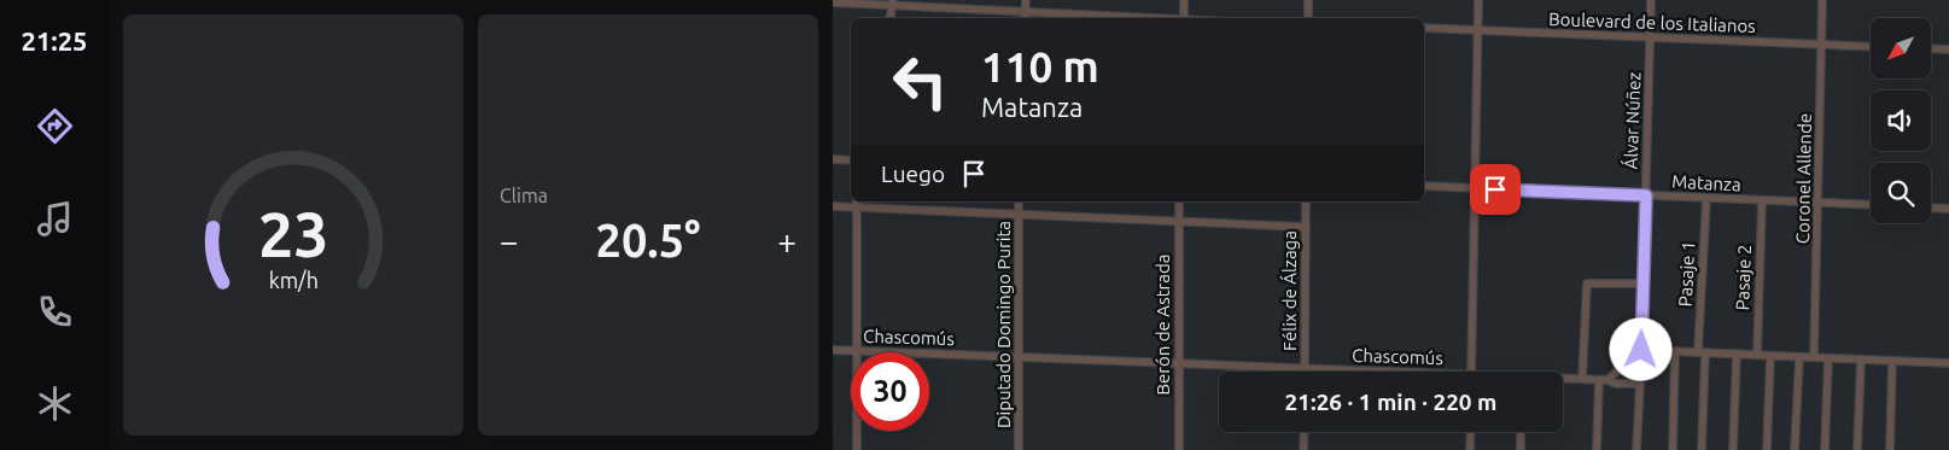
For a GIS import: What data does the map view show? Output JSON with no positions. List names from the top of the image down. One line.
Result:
{"streets":{"street":["Boulevard de los Italianos","Álvar Núñez","Coronel Allende","Matanza","Pasaje 1","Pasaje 2","Félix de Álzaga","Diputado Domingo Purita","Berón de Astrada","Chascomús"]},"crossings":[["Boulevard de los Italianos","Álvar Núñez"],["Boulevard de los Italianos","Coronel Allende"],["Álvar Núñez","Matanza"],["Coronel Allende","Matanza"],["Matanza","Pasaje 1"],["Matanza","Pasaje 2"],["Félix de Álzaga","Chascomús"],["Diputado Domingo Purita","Chascomús"],["Berón de Astrada","Chascomús"]],"north":"bottom left","page":{"tabs":"21:25","tile":"Clima","turn":["110 m","Matanza"],"then":"Luego","heat":["−","20.5°","+"],"limit":"30","trip":"21:26 · 1 min · 220 m","gauge":["23","km/h"]}}
